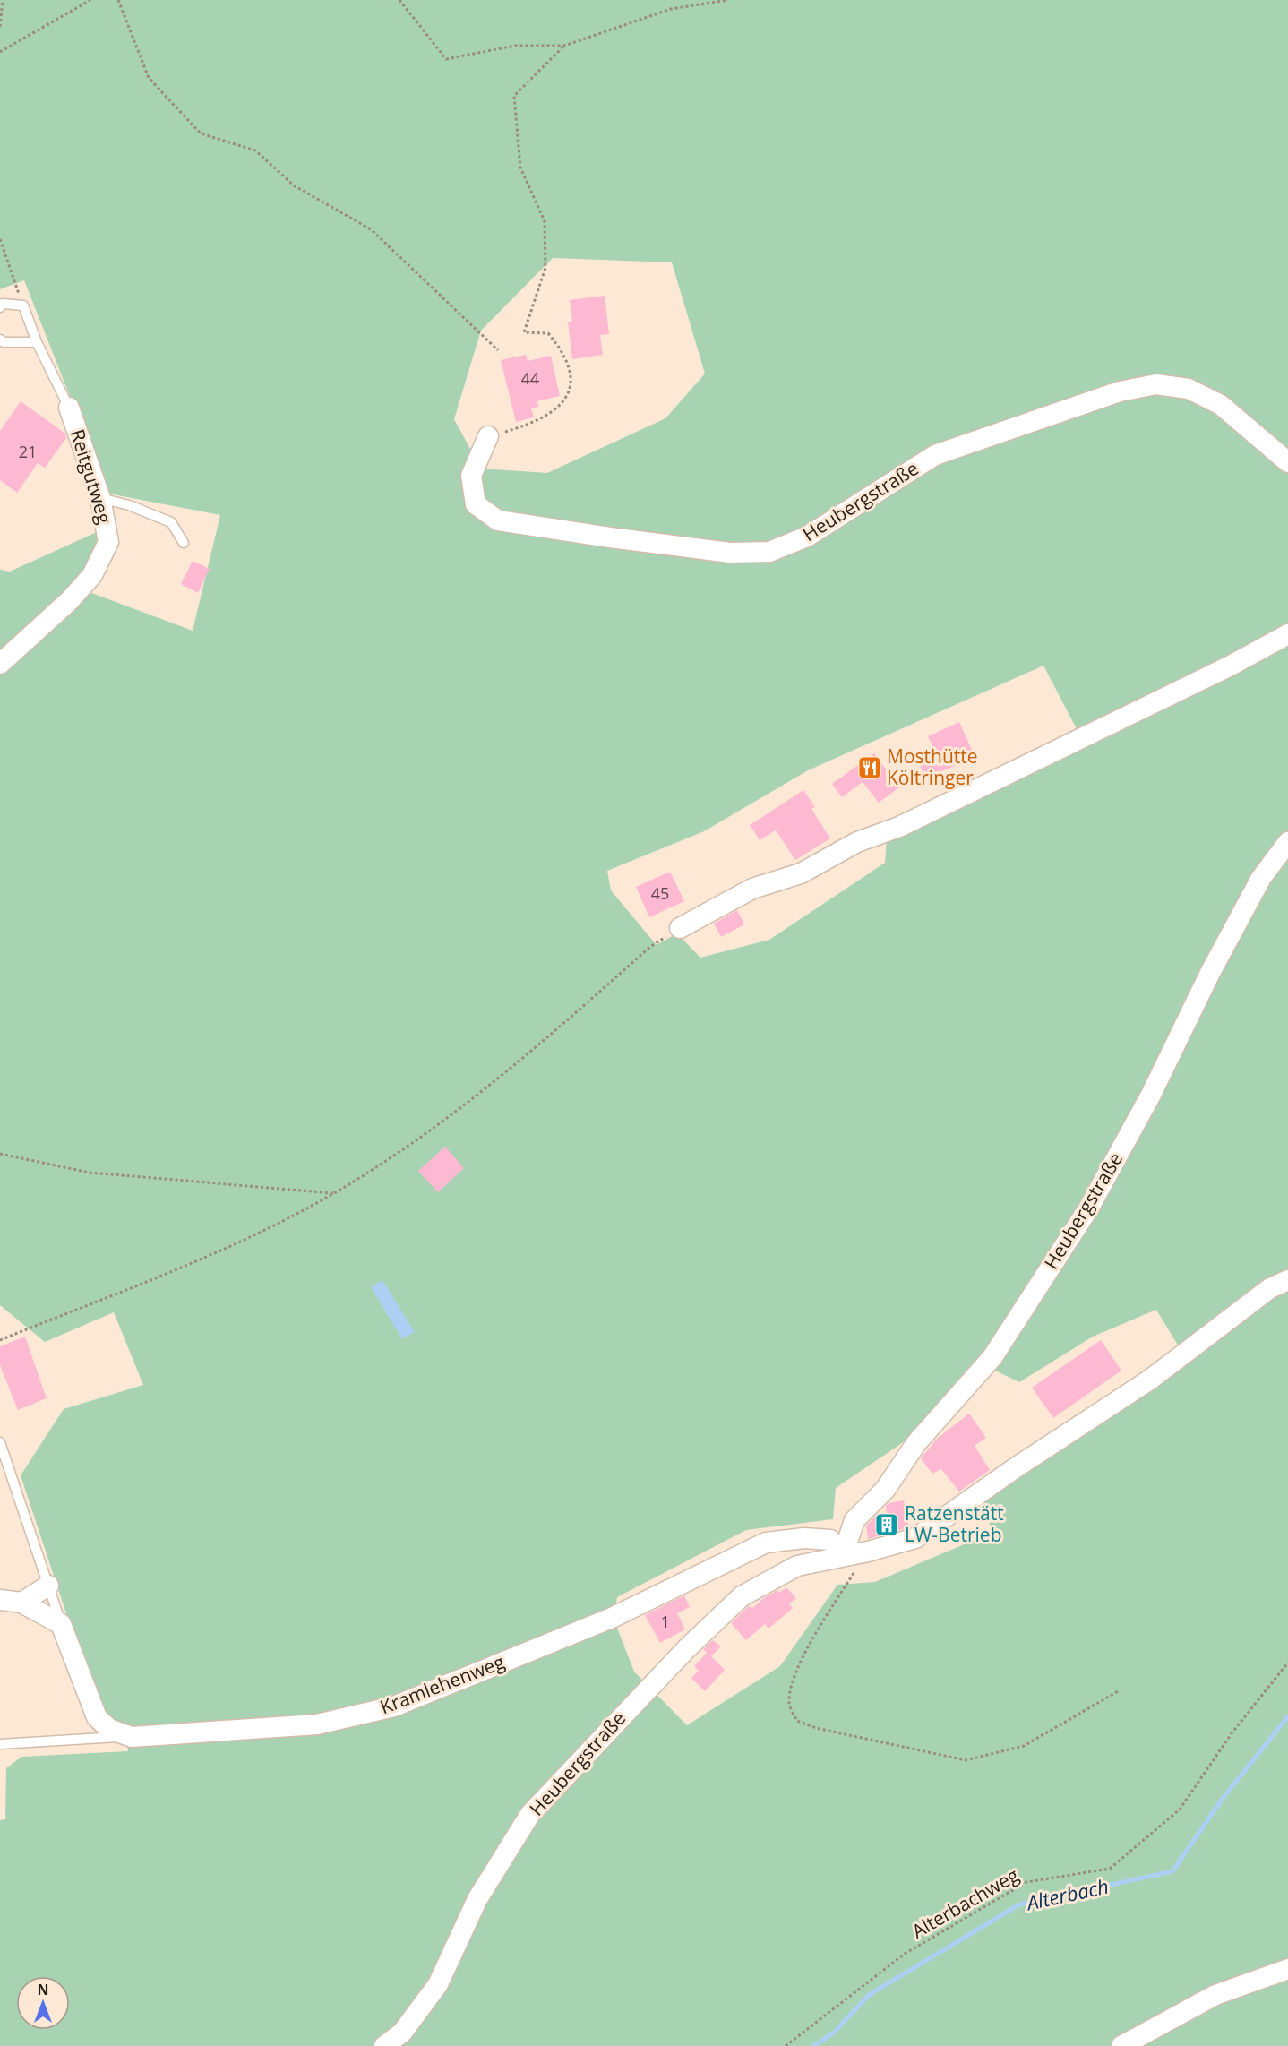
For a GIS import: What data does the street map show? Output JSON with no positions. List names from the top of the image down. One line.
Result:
{"streets":{"street":["Reitgutweg","Heubergstraße","Kramlehenweg"],"path":["Alterbachweg"]},"crossings":[["Heubergstraße","Kramlehenweg"]],"water":["Alterbach"],"places":{"restaurant":["Mosthütte Költringer"],"building":["Ratzenstätt LW-Betrieb"]},"house_numbers":["44","21","45","1"],"north":"top"}
